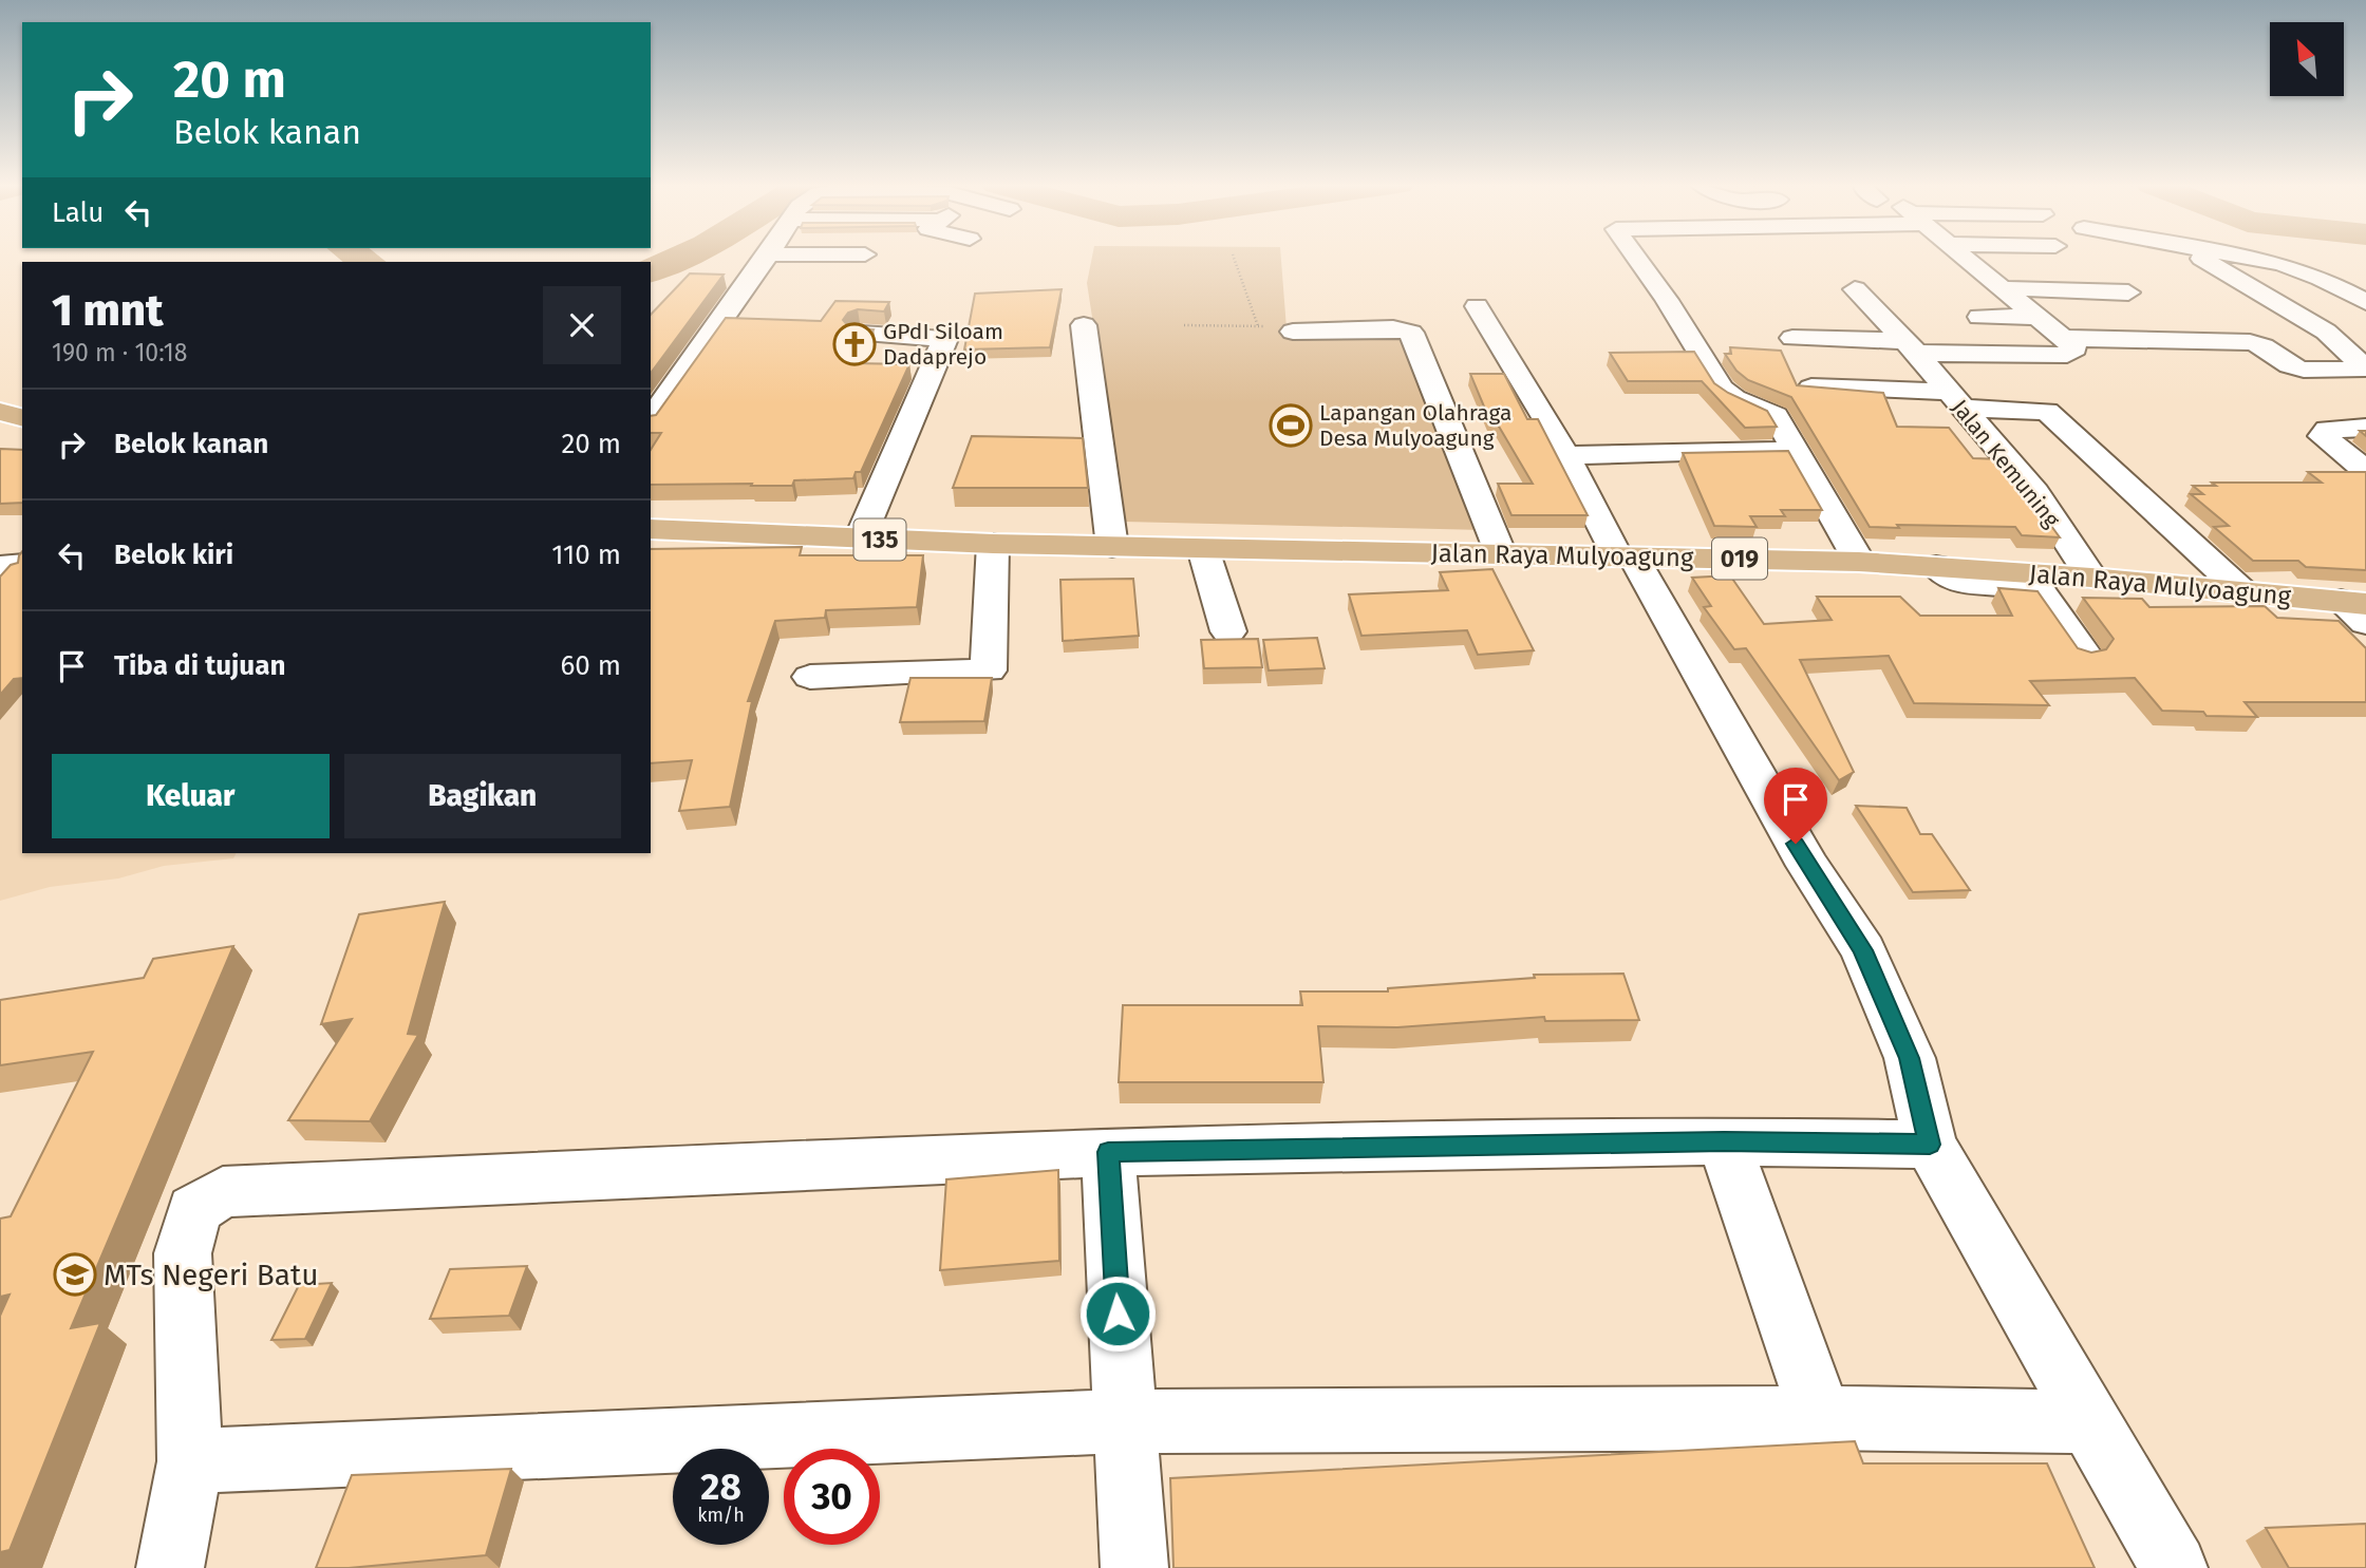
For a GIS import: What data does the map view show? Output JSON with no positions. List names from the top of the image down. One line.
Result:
{"streets":{"main road":["135","Jalan Raya Mulyoagung","019"],"street":["Jalan Kemuning"]},"crossings":[["Jalan Kemuning","Jalan Raya Mulyoagung"],["135","Jalan Raya Mulyoagung"]],"places":{"church":["GPdI Siloam Dadaprejo"],"sports":["Lapangan Olahraga Desa Mulyoagung"],"school or university":["MTs Negeri Batu"]},"north":"top left","page":{"turn":["20 m","Belok kanan"],"then":"Lalu","heading":["1 mnt","190 m · 10:18"],"list":[{"name":"Belok kanan","value":"20 m"},{"name":"Belok kiri","value":"110 m"},{"name":"Tiba di tujuan","value":"60 m"}],"buttons":["Keluar","Bagikan"],"speed":"28 km/h","limit":"30"}}
